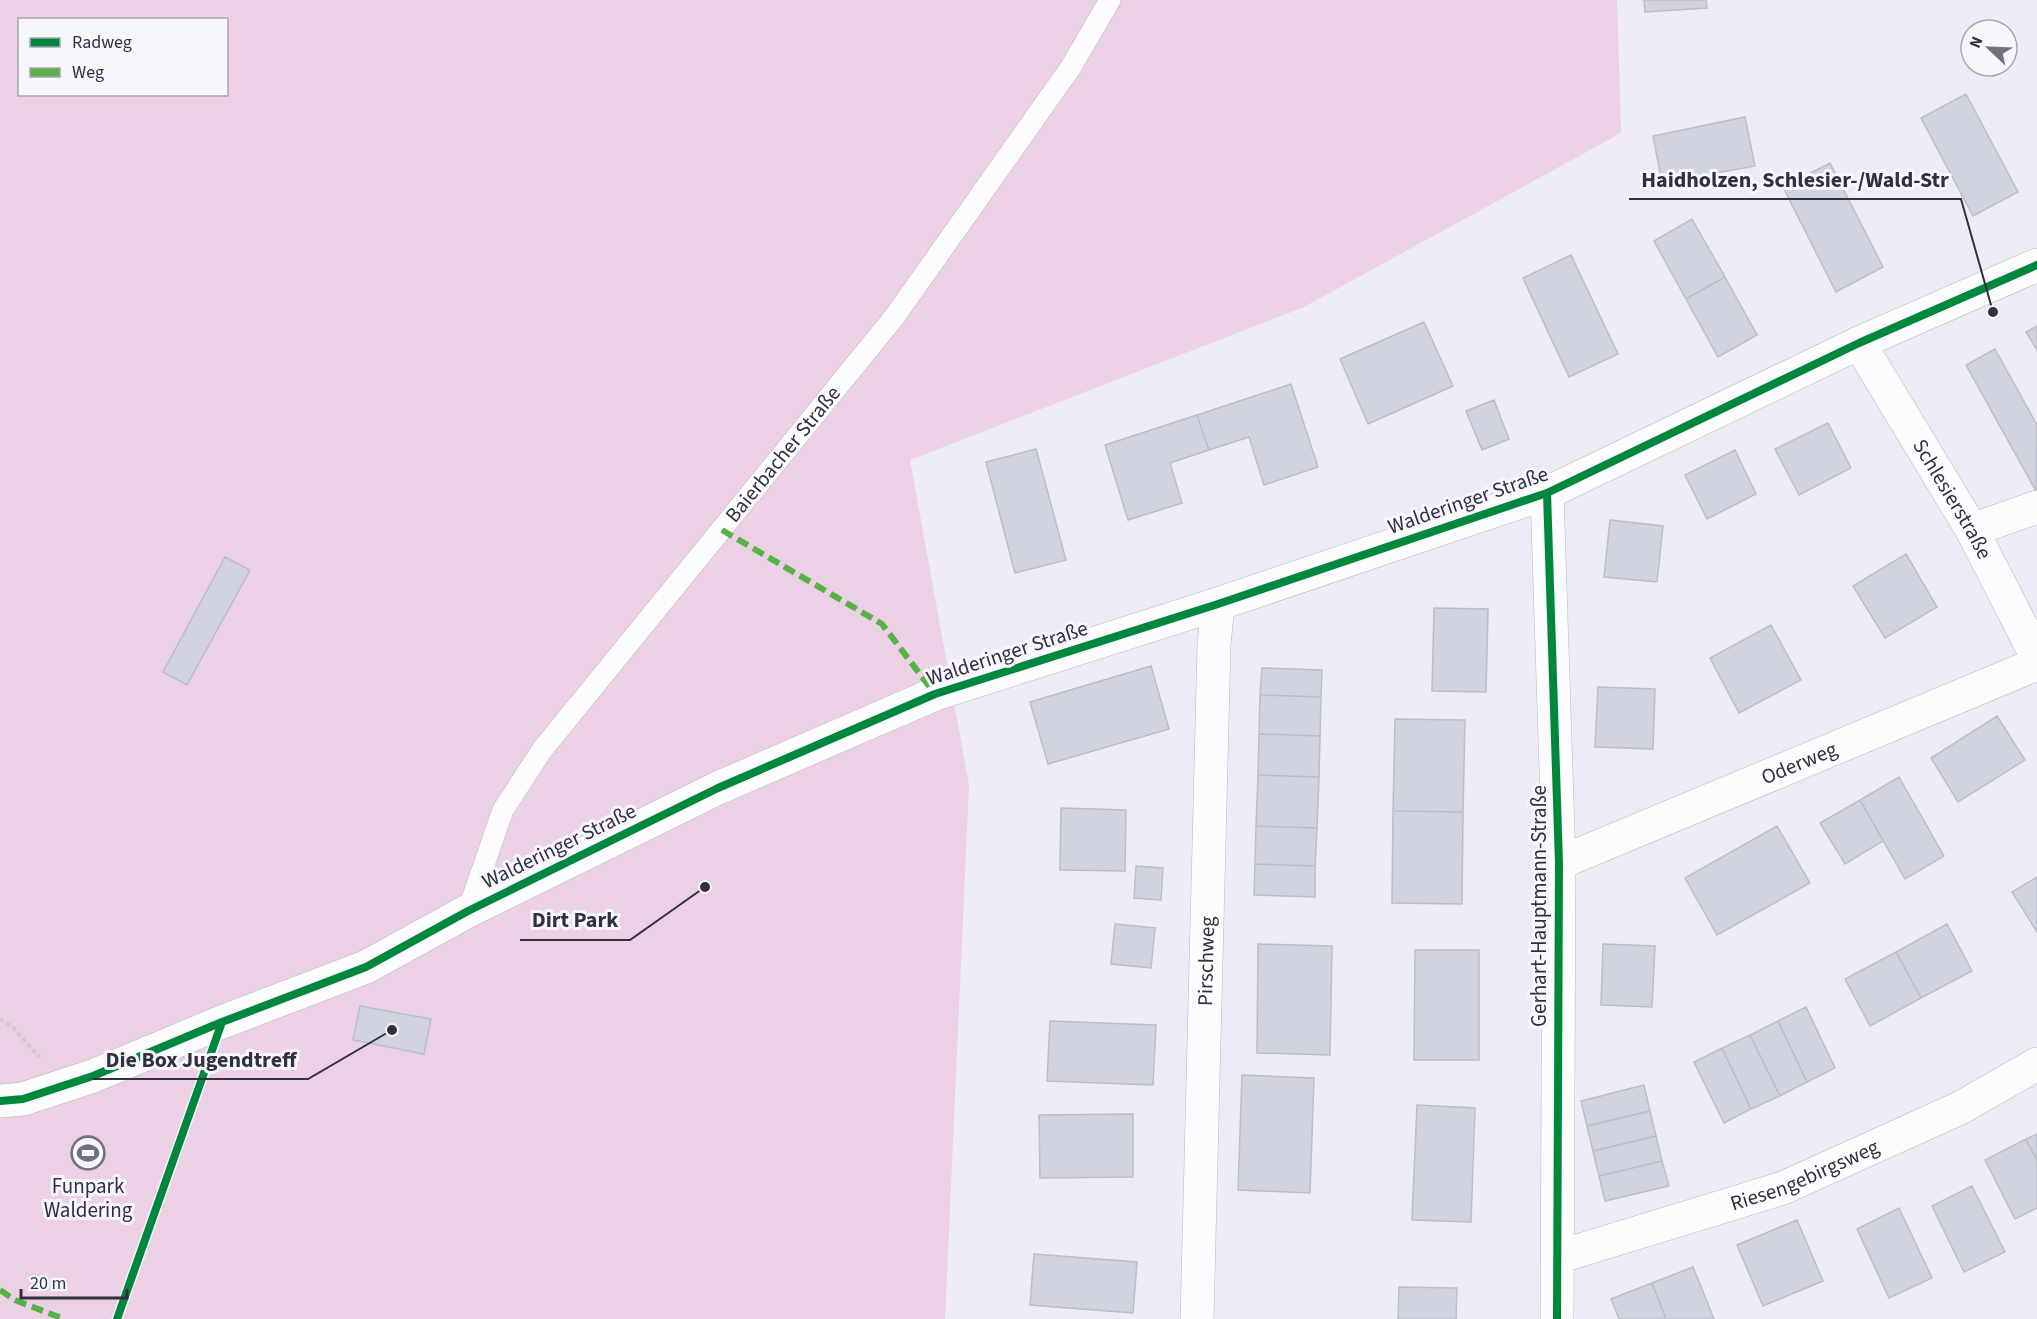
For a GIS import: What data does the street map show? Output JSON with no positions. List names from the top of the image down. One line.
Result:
{"streets":{"street":["Schlesierstraße","Walderinger Straße","Oderweg","Gerhart-Hauptmann-Straße","Pirschweg","Riesengebirgsweg"],"lane":["Baierbacher Straße"]},"crossings":[["Baierbacher Straße","Walderinger Straße"],["Schlesierstraße","Walderinger Straße"],["Walderinger Straße","Gerhart-Hauptmann-Straße"],["Walderinger Straße","Pirschweg"],["Oderweg","Gerhart-Hauptmann-Straße"],["Gerhart-Hauptmann-Straße","Riesengebirgsweg"]],"places":{"other":["Haidholzen, Schlesier-/Wald-Str","Dirt Park","Die Box Jugendtreff"],"sports":["Funpark Waldering"]},"legend":["Radweg","Weg"],"scale_bar":"20 m","north":"top left"}
